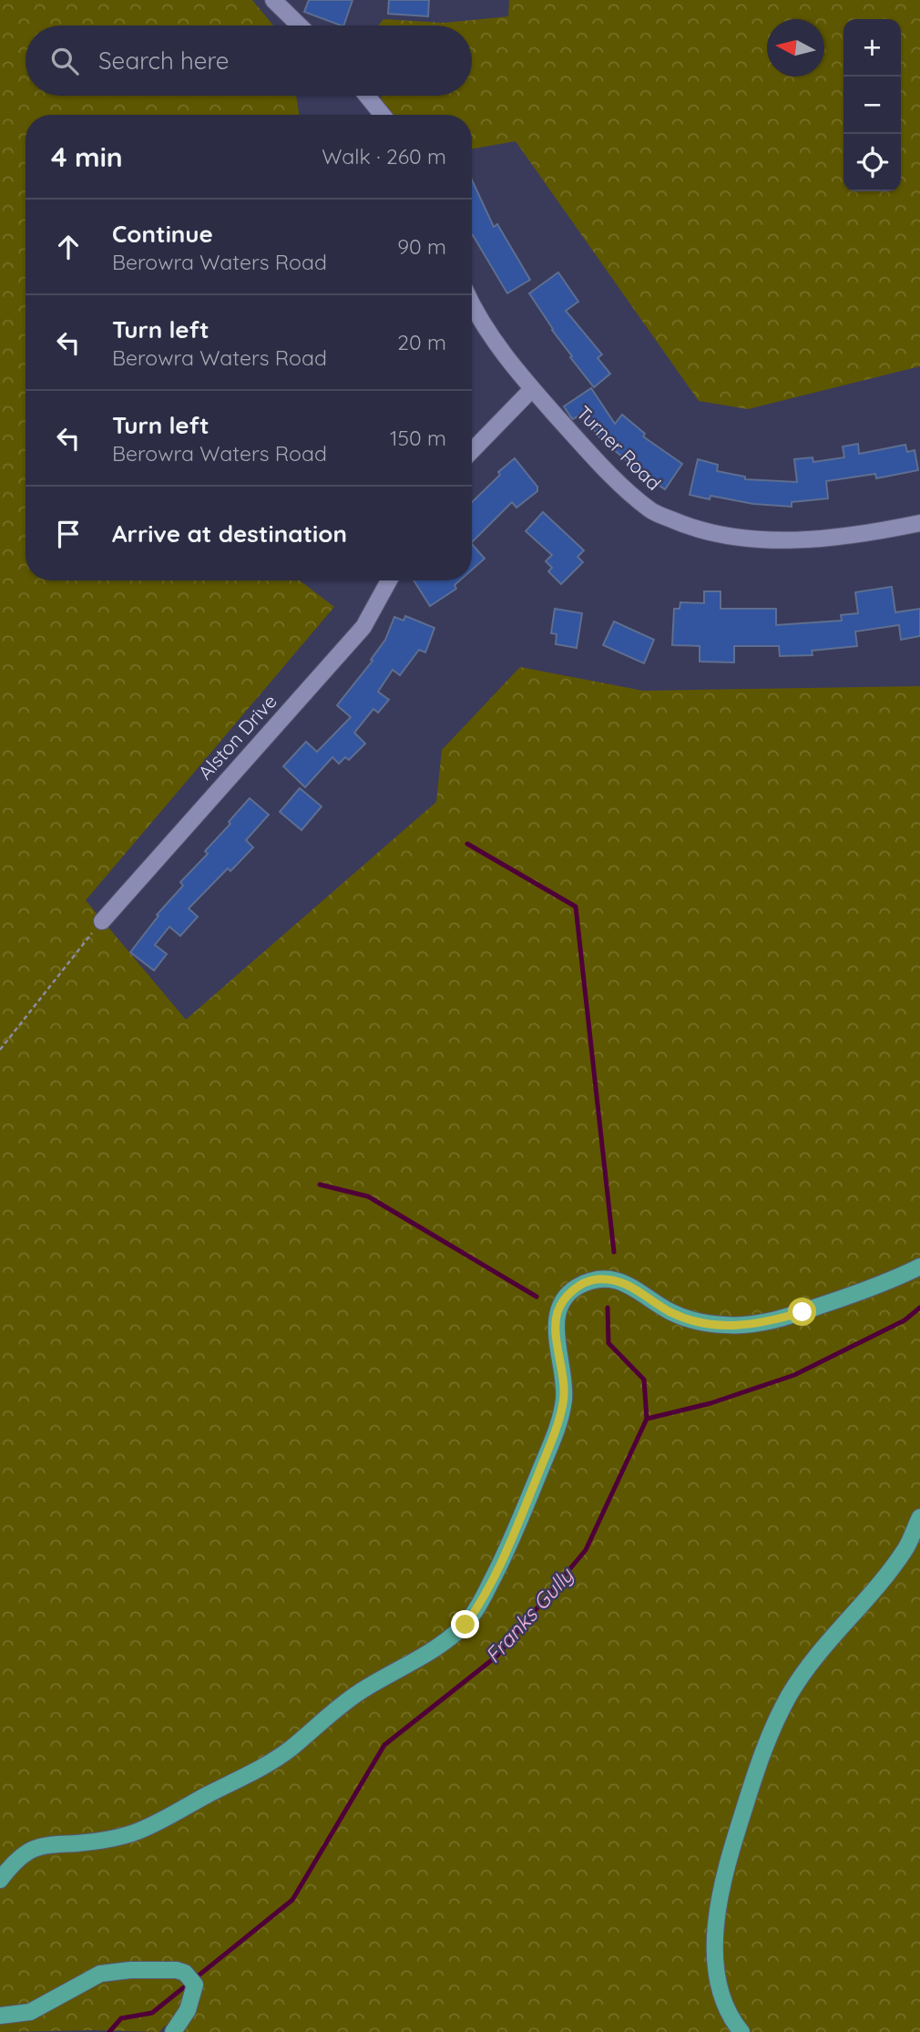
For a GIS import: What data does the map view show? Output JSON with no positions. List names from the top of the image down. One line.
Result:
{"streets":{"street":["Turner Road","Alston Drive"]},"water":["Franks Gully"],"north":"left","page":{"map_buttons":["+","−"],"search":"Search here","heading":["4 min","Walk · 260 m"],"list":[["Continue","Berowra Waters Road","90 m"],["Turn left","Berowra Waters Road","20 m"],["Turn left","Berowra Waters Road","150 m"],"Arrive at destination"]}}
